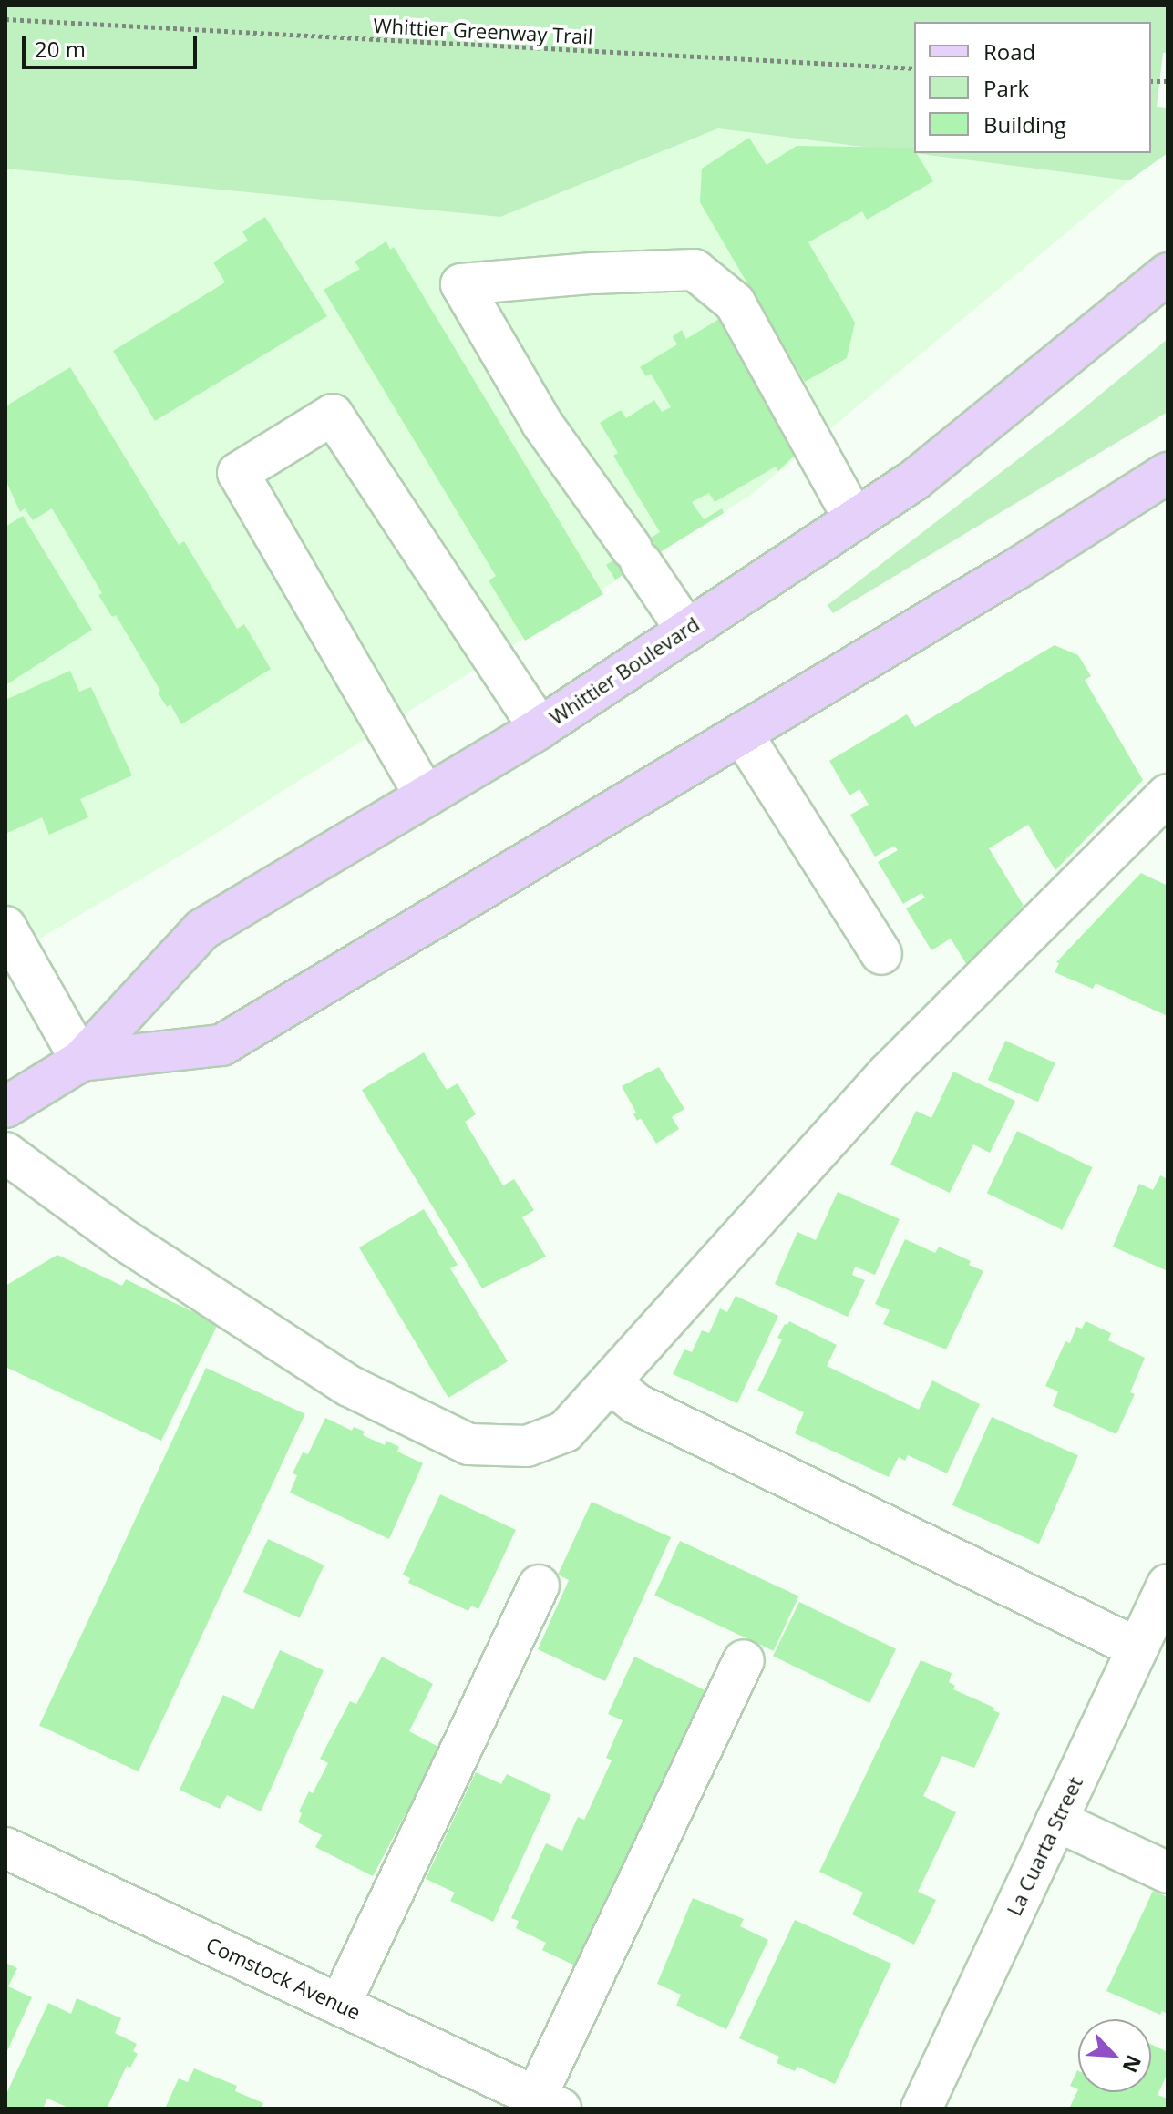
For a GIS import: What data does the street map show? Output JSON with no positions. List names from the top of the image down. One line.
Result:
{"streets":{"main road":["Whittier Boulevard"],"street":["La Cuarta Street","Comstock Avenue"],"path":["Whittier Greenway Trail"]},"legend":["Road","Park","Building"],"scale_bar":"20 m","north":"bottom right"}
